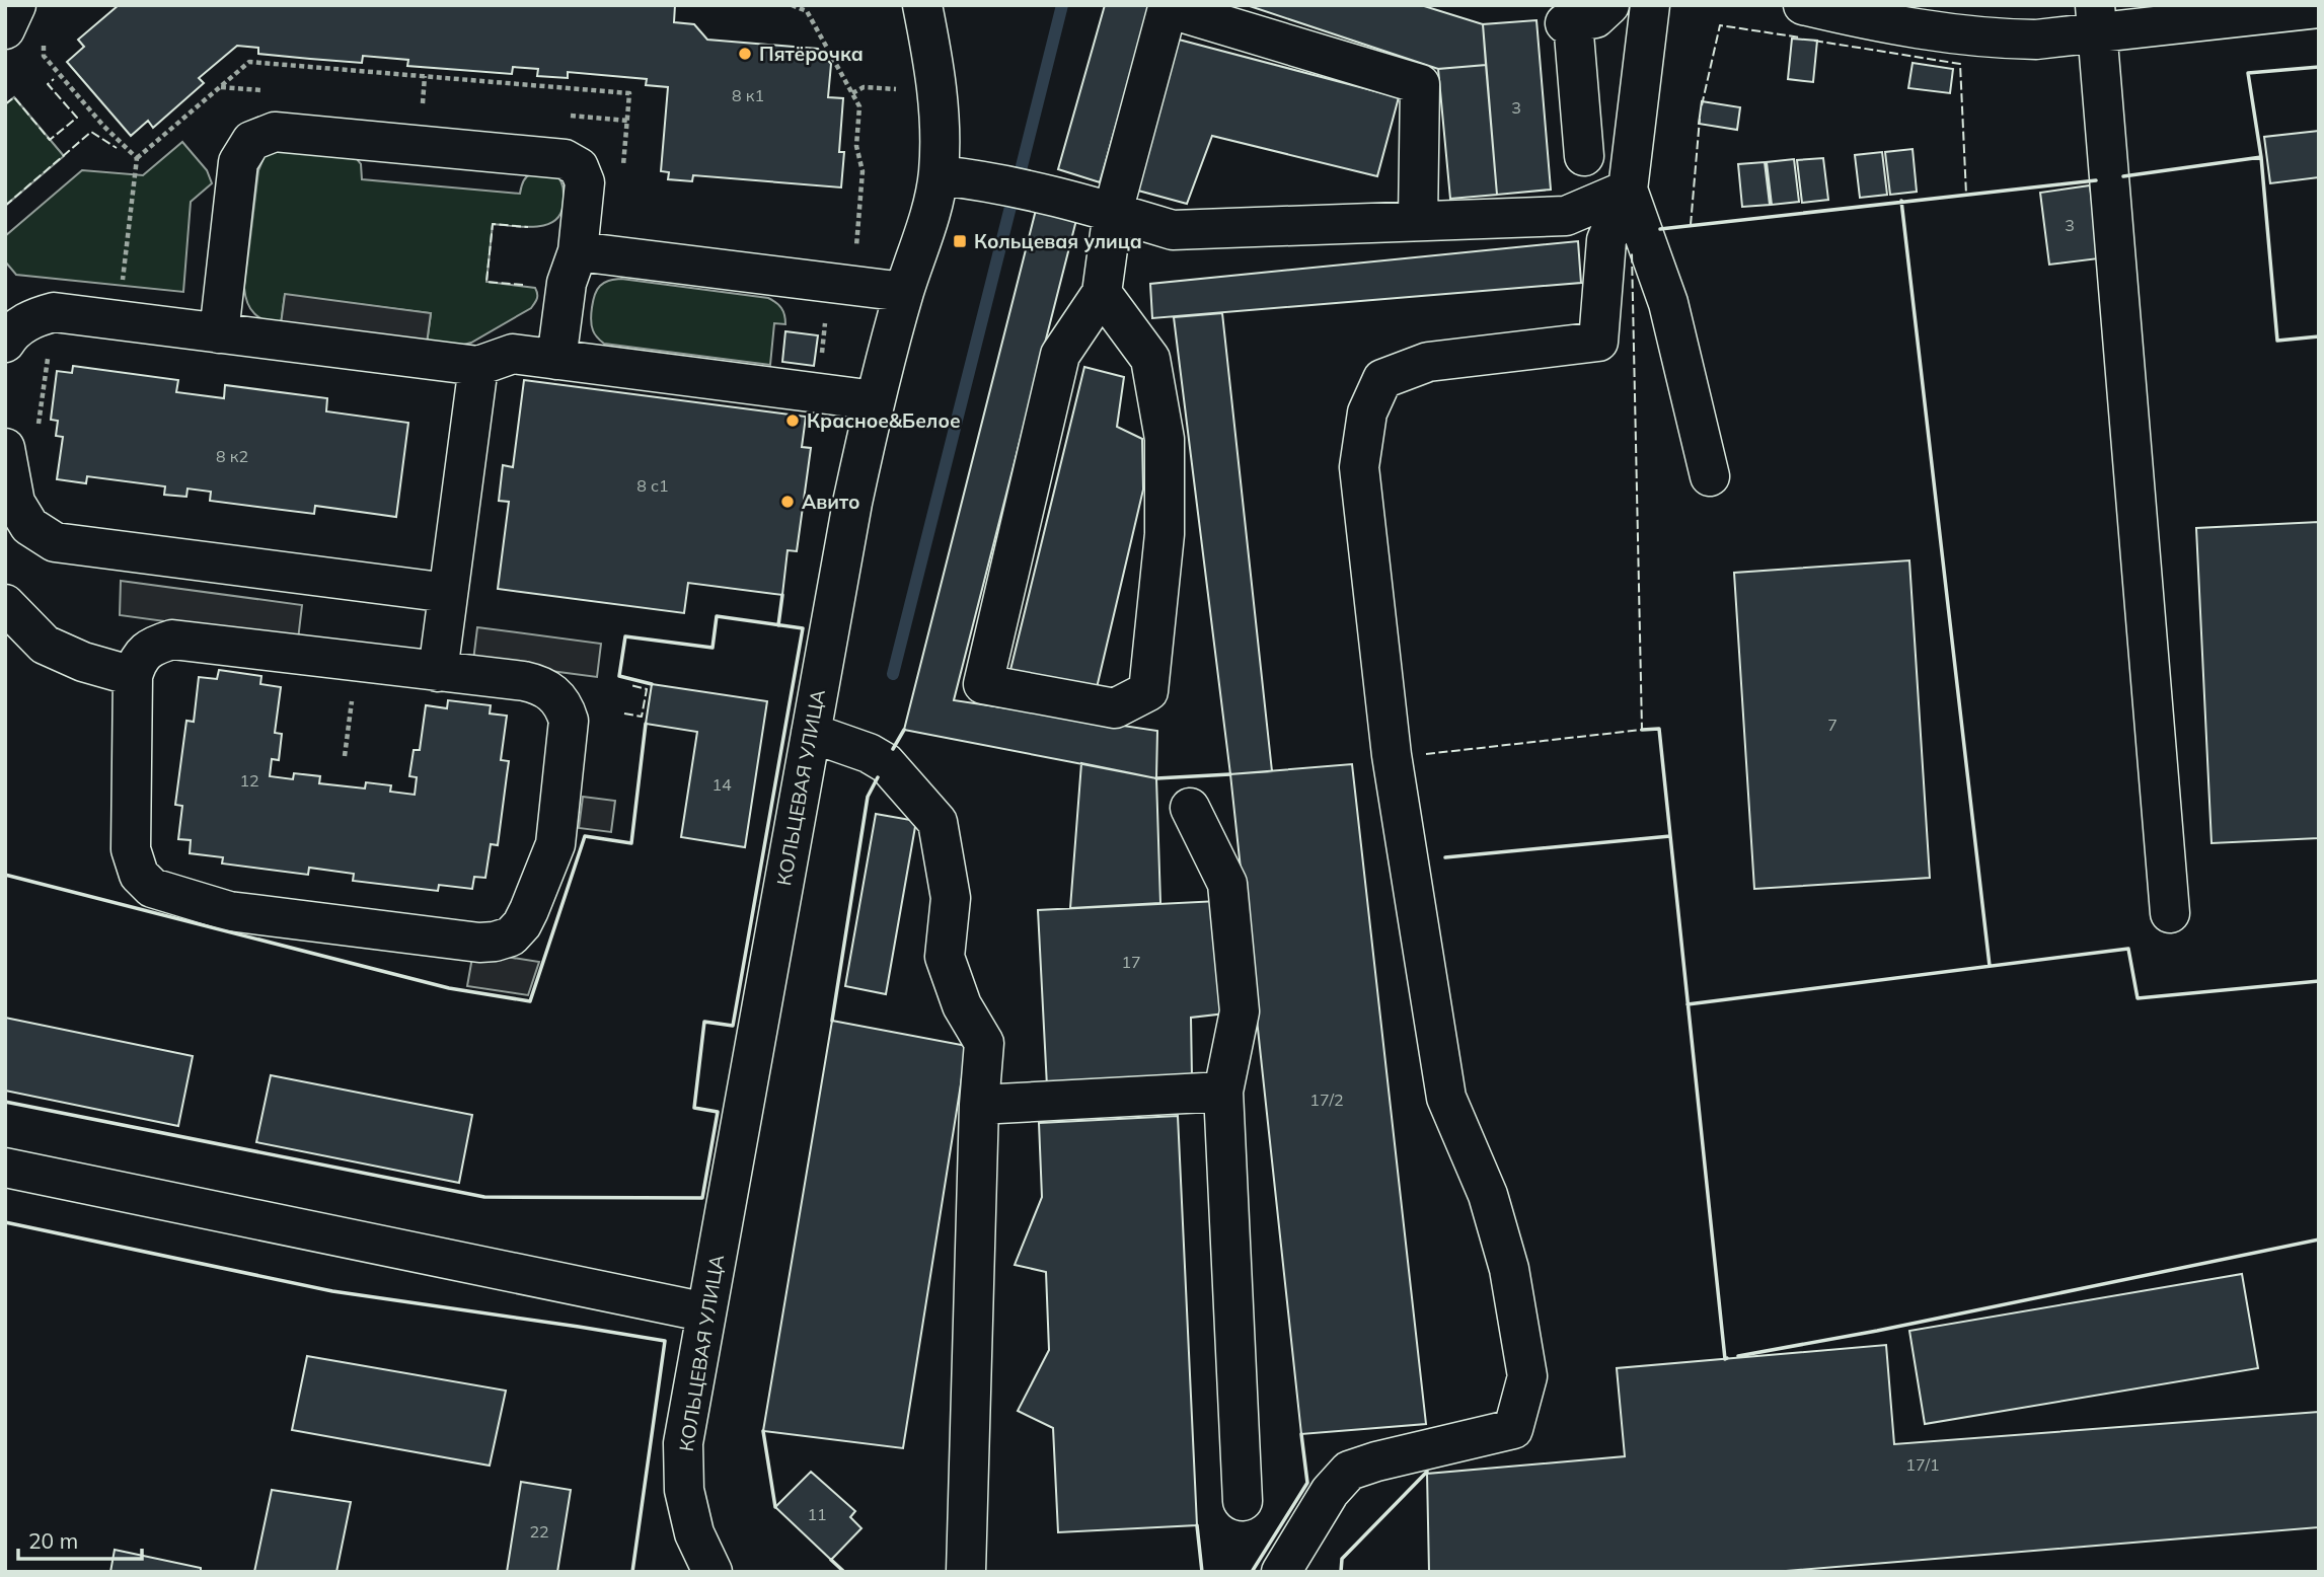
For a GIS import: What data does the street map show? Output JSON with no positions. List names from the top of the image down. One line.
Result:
{"streets":{"street":["КОЛЬЦЕВАЯ УЛИЦА"]},"places":{"other":["Пятёрочка","Красное&Белое","Авито"],"transit":["Кольцевая улица"]},"house_numbers":["8 к1","3","3","8 к2","8 с1","7","12","14","17","17/2","17/1","11","22"],"scale_bar":"20 m"}
